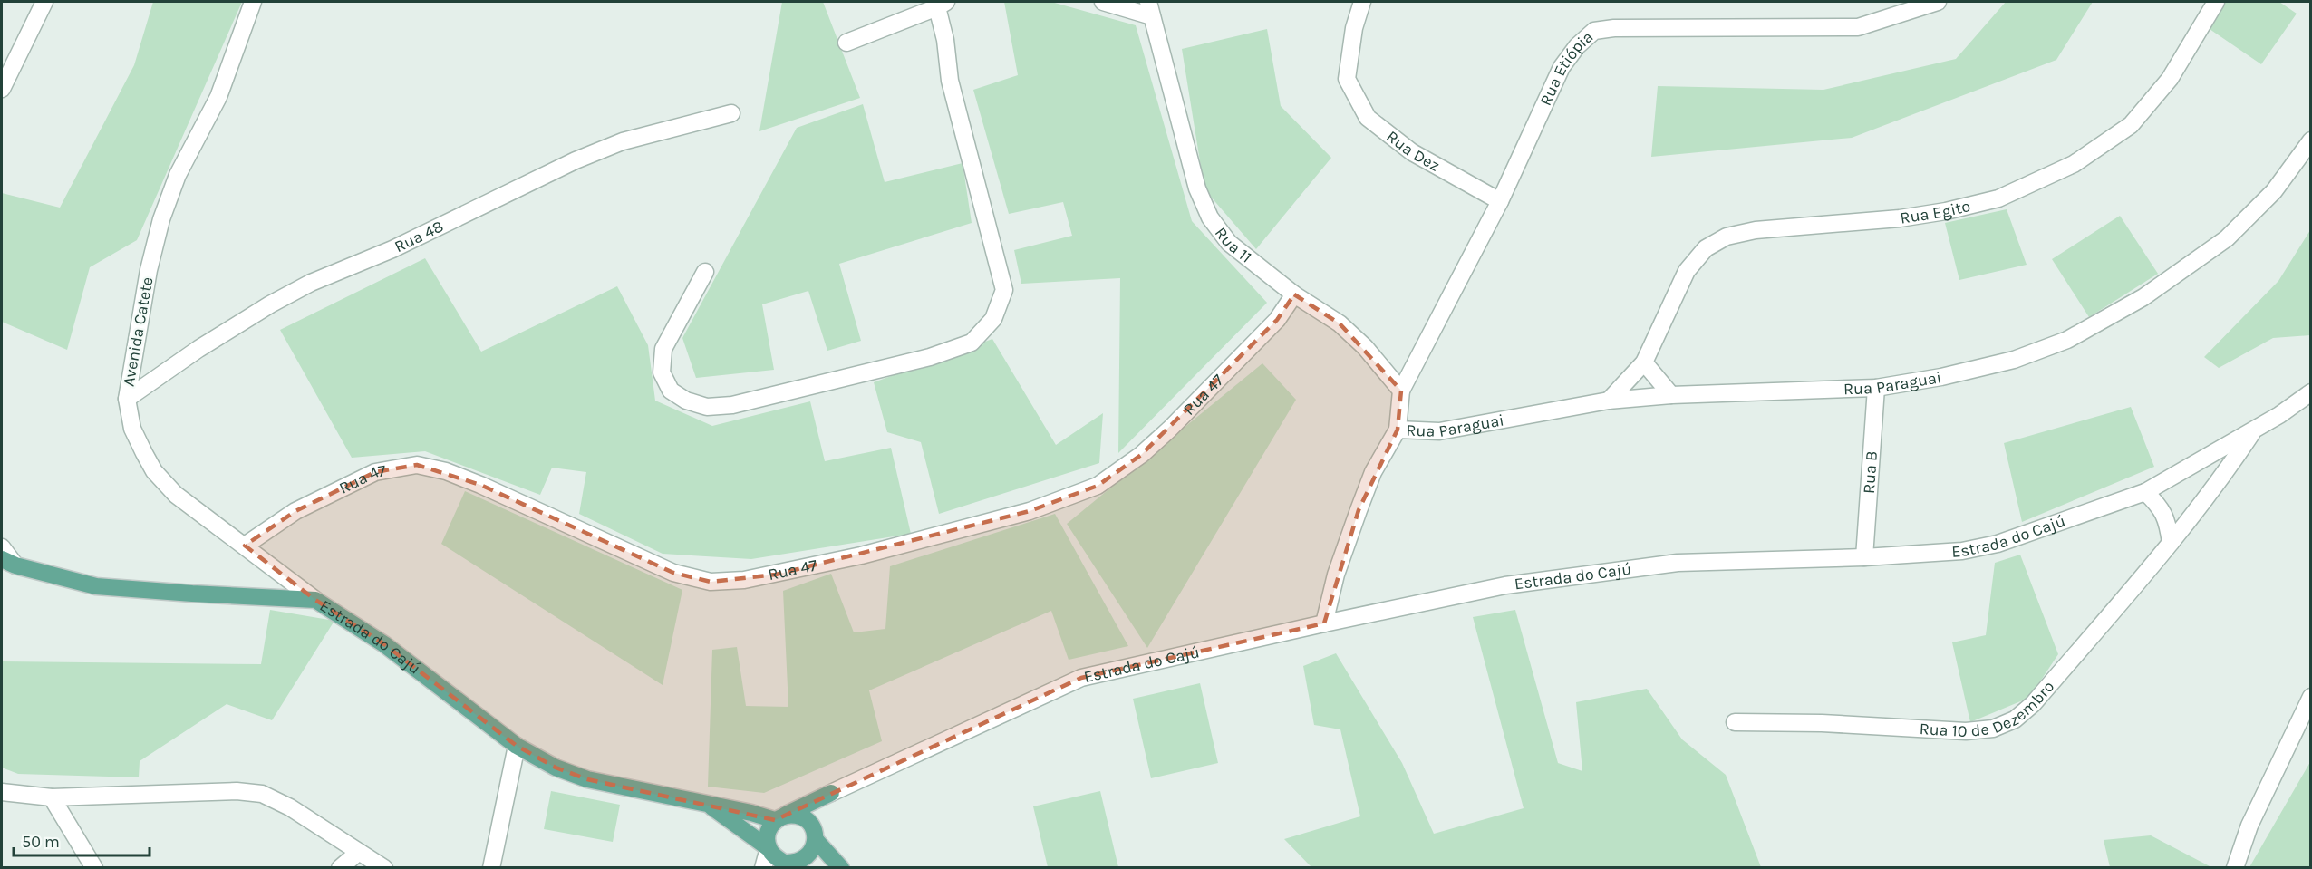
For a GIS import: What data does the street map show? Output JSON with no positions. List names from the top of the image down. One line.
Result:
{"streets":{"main road":["Estrada do Cajú"],"street":["Rua Etiópia","Rua Dez","Rua Egito","Rua 48","Rua 11","Avenida Catete","Rua Paraguai","Rua 47","Rua B","Rua 10 de Dezembro"]},"crossings":[["Rua Etiópia","Rua Dez"],["Rua Etiópia","Rua 11"],["Rua Egito","Rua Paraguai"],["Rua 48","Avenida Catete"],["Rua 11","Rua 47"],["Avenida Catete","Rua 47"],["Avenida Catete","Estrada do Cajú"],["Rua Paraguai","Rua B"],["Rua B","Estrada do Cajú"],["Estrada do Cajú","Rua 10 de Dezembro"]],"scale_bar":"50 m"}
